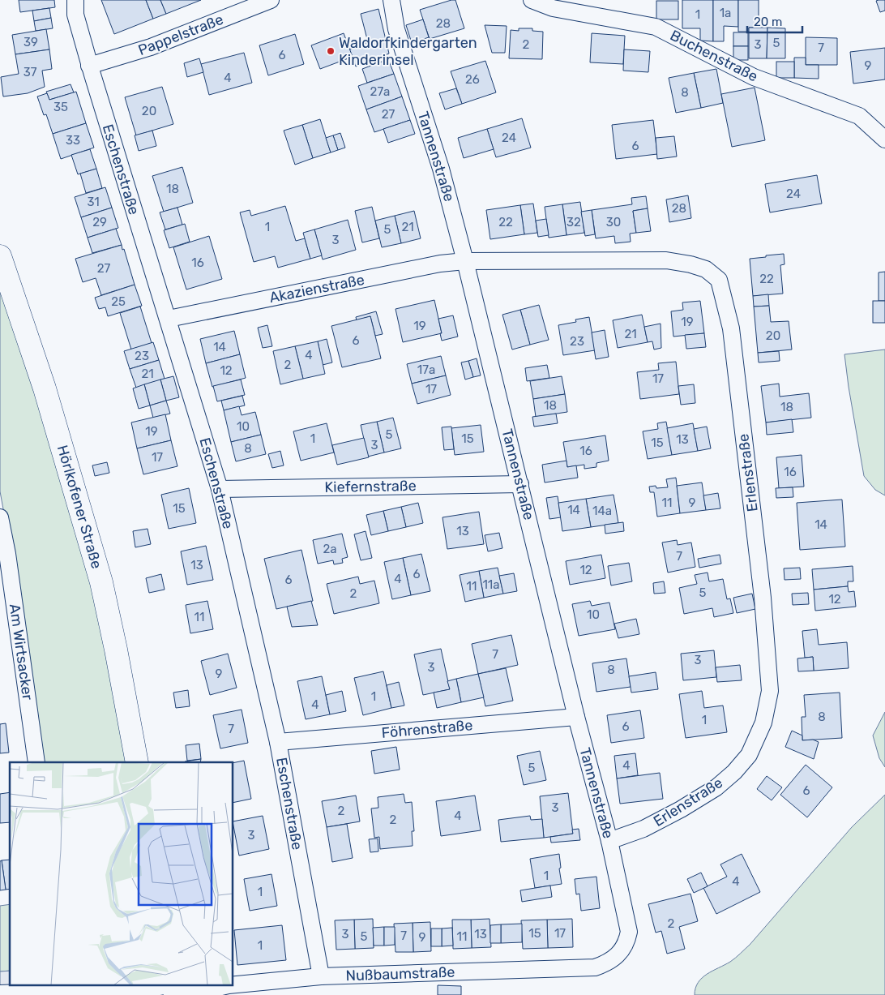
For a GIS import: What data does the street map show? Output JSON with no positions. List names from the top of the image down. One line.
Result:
{"streets":{"street":["Pappelstraße","Buchenstraße","Tannenstraße","Eschenstraße","Akazienstraße","Erlenstraße","Kiefernstraße","Hörlkofener Straße","Am Wirtsacker","Föhrenstraße","Nußbaumstraße"]},"crossings":[["Pappelstraße","Eschenstraße"],["Tannenstraße","Akazienstraße"],["Tannenstraße","Erlenstraße"],["Tannenstraße","Kiefernstraße"],["Tannenstraße","Föhrenstraße"],["Tannenstraße","Nußbaumstraße"],["Eschenstraße","Akazienstraße"],["Eschenstraße","Kiefernstraße"],["Eschenstraße","Föhrenstraße"],["Eschenstraße","Nußbaumstraße"],["Akazienstraße","Erlenstraße"]],"places":["Waldorfkindergarten Kinderinsel"],"house_numbers":["1a","1","28","39","5","2","3","7","6","9","37","4","26","27a","8","35","20","27","24","33","6","18","24","31","28","29","22","32","30","1","21","5","3","16","27","22","25","19","19","21","20","6","23","14","4","23","2","17a","12","21","17","17","18","18","10","19","5","1","15","13","15","3","8","16","17","16","11","9","15","14","14a","14","13","2a","7","13","12","6","4","6","11a","11","5","2","12","10","11","7","3","3","8","9","1","4","8","1","6","7","4","5","6","3","2","4","2","3","1","4","1","2","15","17","3","13","7","5","11","9","1"],"scale_bar":"20 m"}
